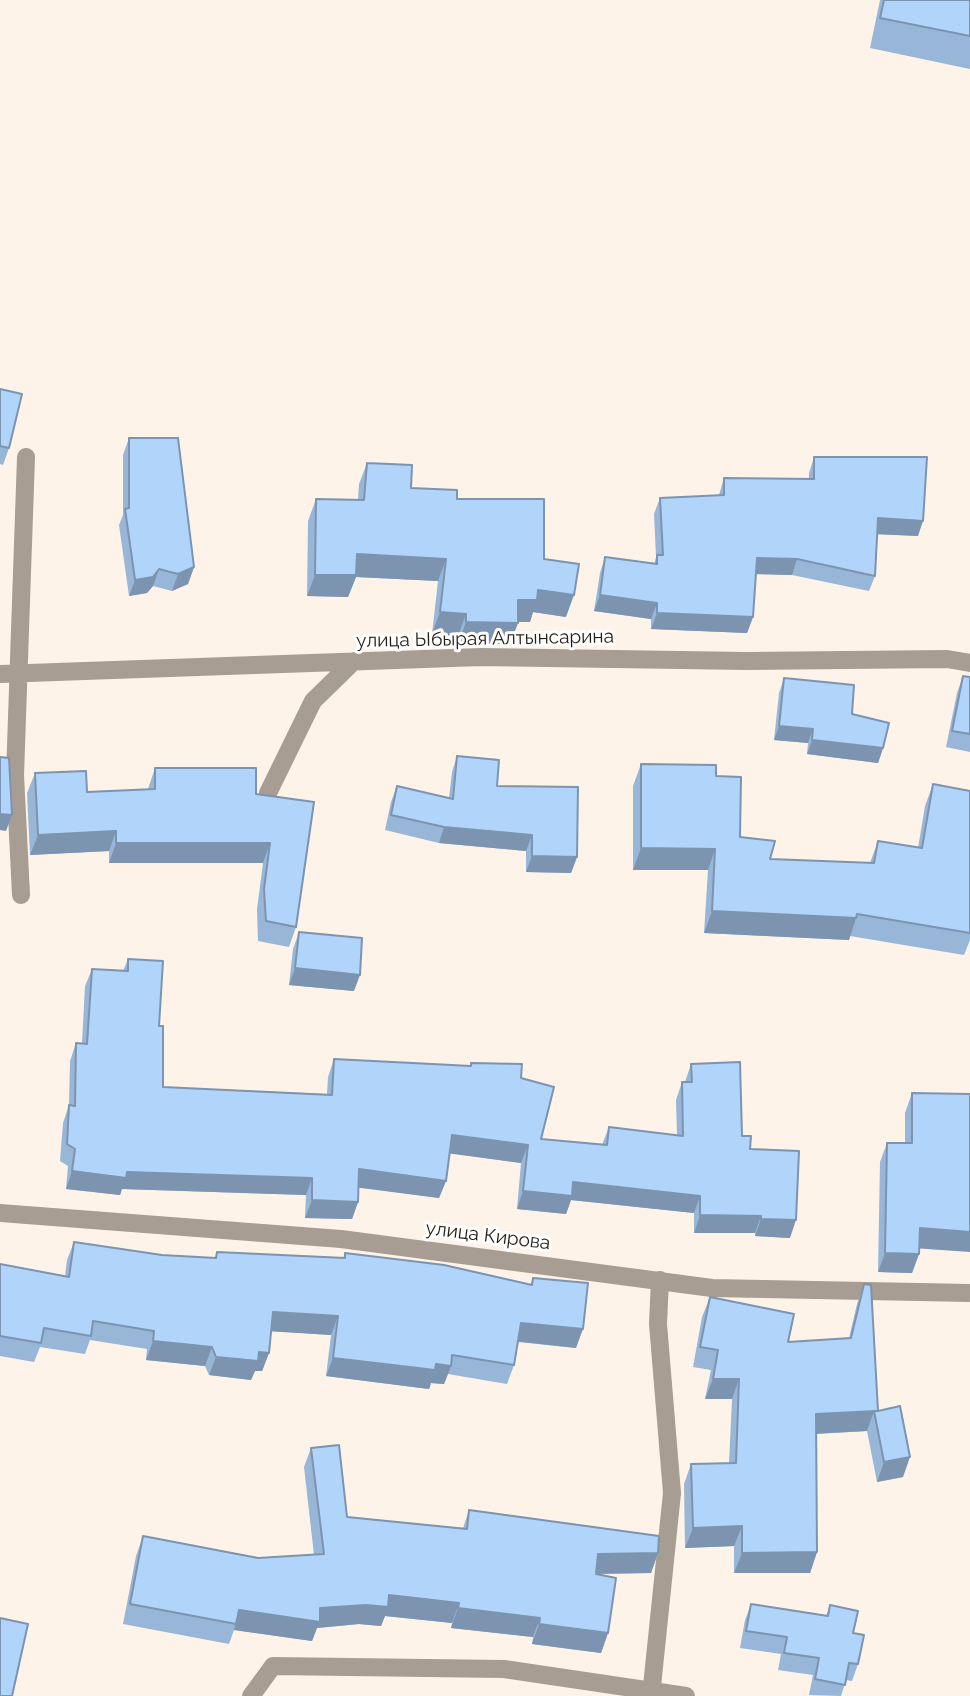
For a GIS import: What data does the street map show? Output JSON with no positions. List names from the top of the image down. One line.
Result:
{"streets":{"street":["улица Ыбырая Алтынсарина","улица Кирова"]}}
